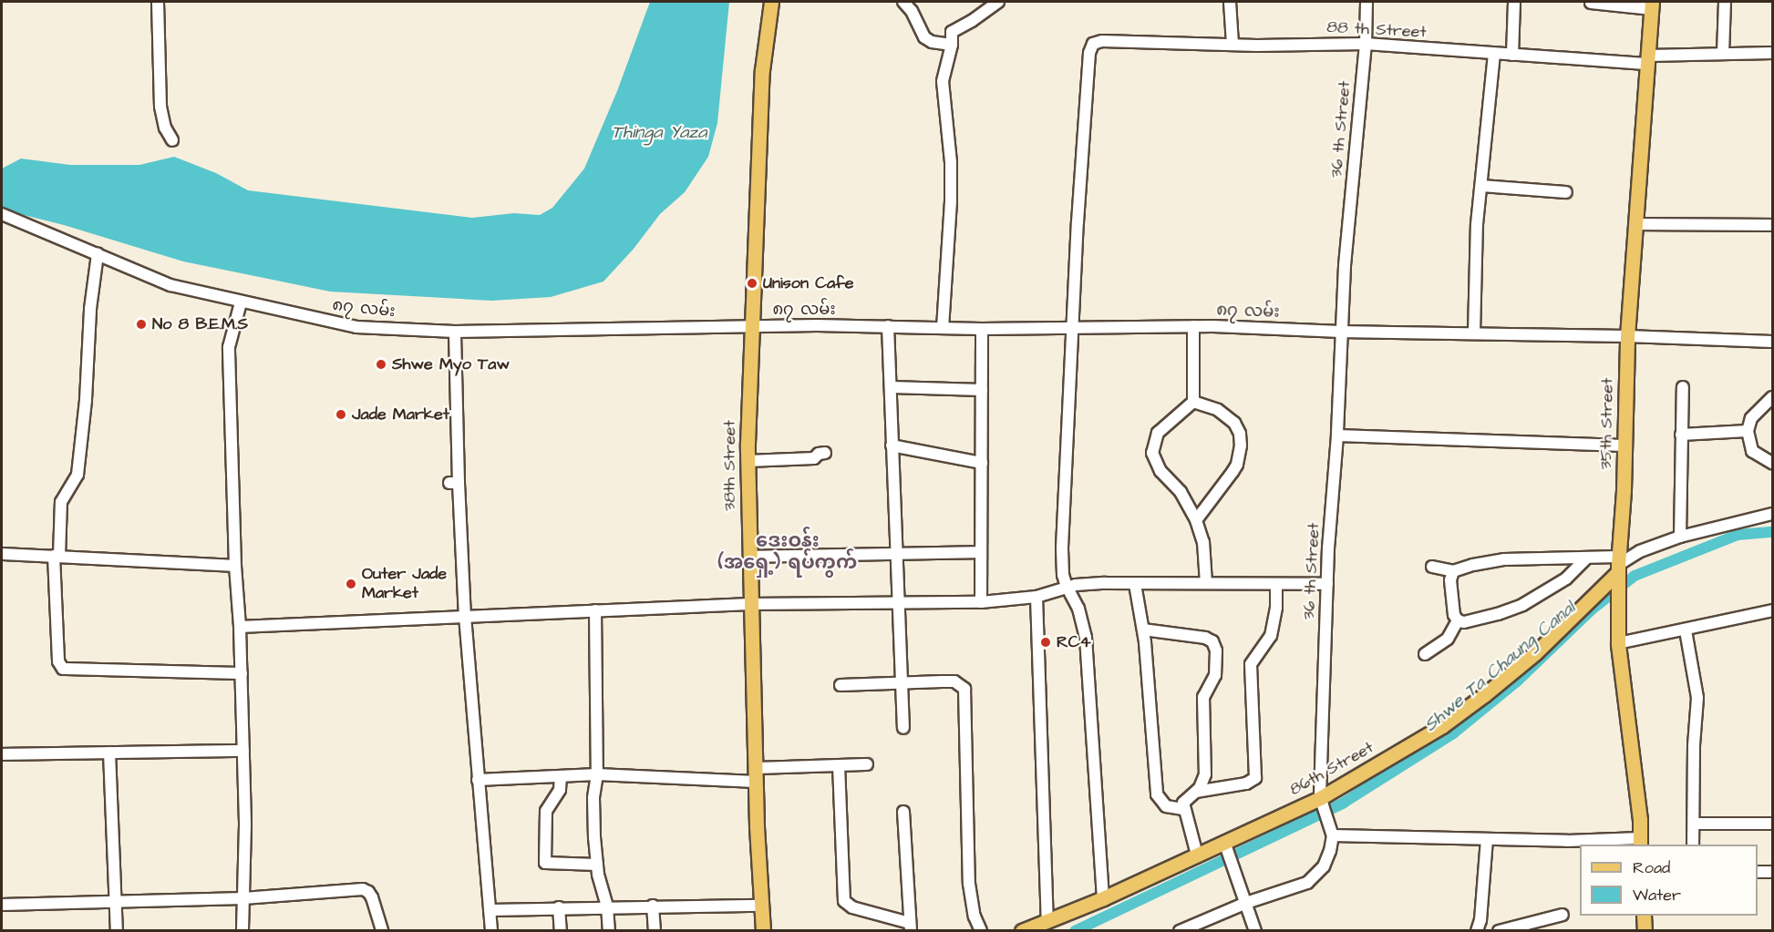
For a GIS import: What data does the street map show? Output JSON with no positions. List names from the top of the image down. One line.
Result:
{"streets":{"main road":["35th Street","38th Street","86th Street"],"street":["88 th Street","36 th Street","၈၇ လမ်း"]},"crossings":[["88 th Street","36 th Street"],["88 th Street","၈၇ လမ်း"],["88 th Street","35th Street"],["36 th Street","၈၇ လမ်း"],["36 th Street","86th Street"],["၈၇ လမ်း","35th Street"],["၈၇ လမ်း","38th Street"],["35th Street","86th Street"]],"districts":["ဒေးဝန်း (အရှေ့) ရပ်ကွက်"],"water":["Thinga Yaza","Shwe Ta Chaung Canal"],"places":["Unison Cafe","No 8 B.E.M.S","Shwe Myo Taw","Jade Market","Outer Jade Market","RC4"],"legend":["Road","Water"]}
